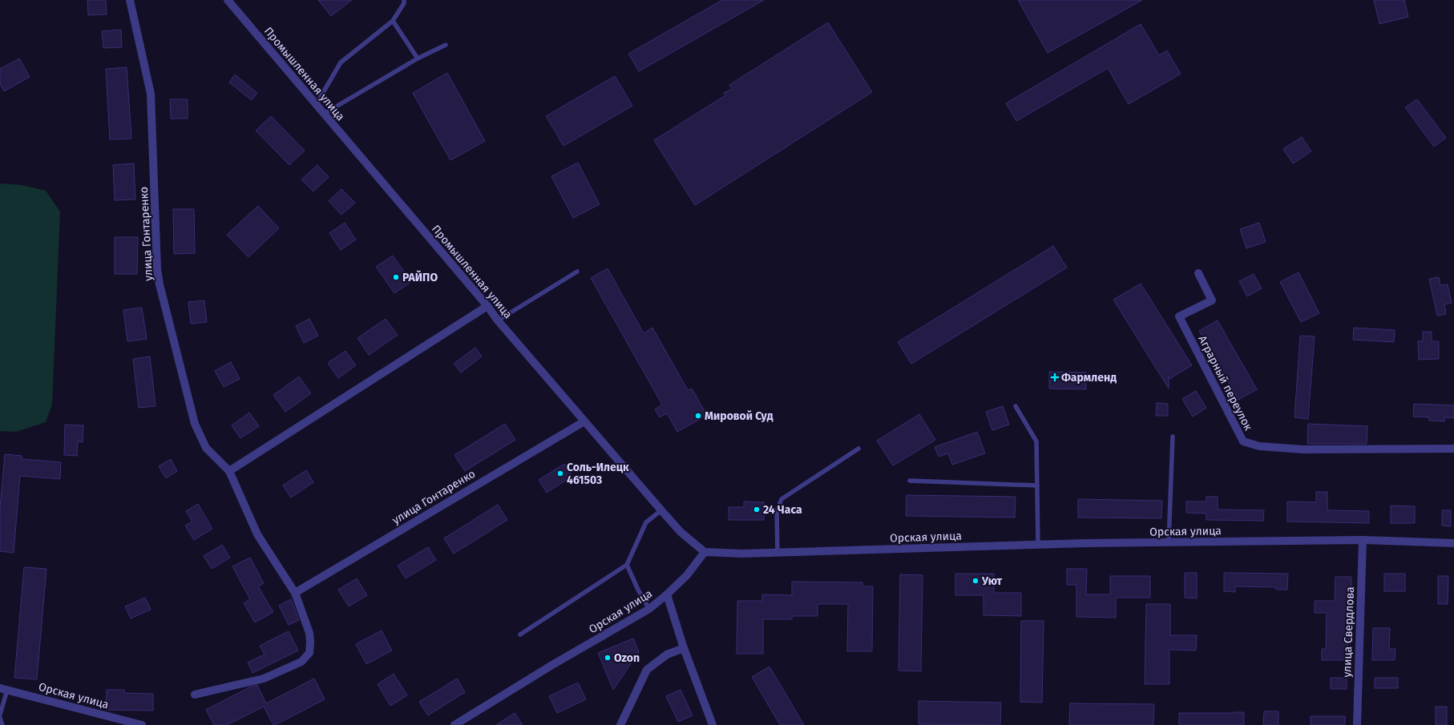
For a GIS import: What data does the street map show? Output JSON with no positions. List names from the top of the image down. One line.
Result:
{"streets":{"street":["Промышленная улица","улица Гонтаренко","Аграрный переулок","Орская улица","улица Свердлова"]},"crossings":[["Промышленная улица","улица Гонтаренко"],["Промышленная улица","Орская улица"],["Орская улица","улица Свердлова"]],"places":{"other":["РАЙПО","Мировой Суд","Соль-Илецк 461503","24 Часа","Уют","Ozon"],"health":["Фармленд"]}}
